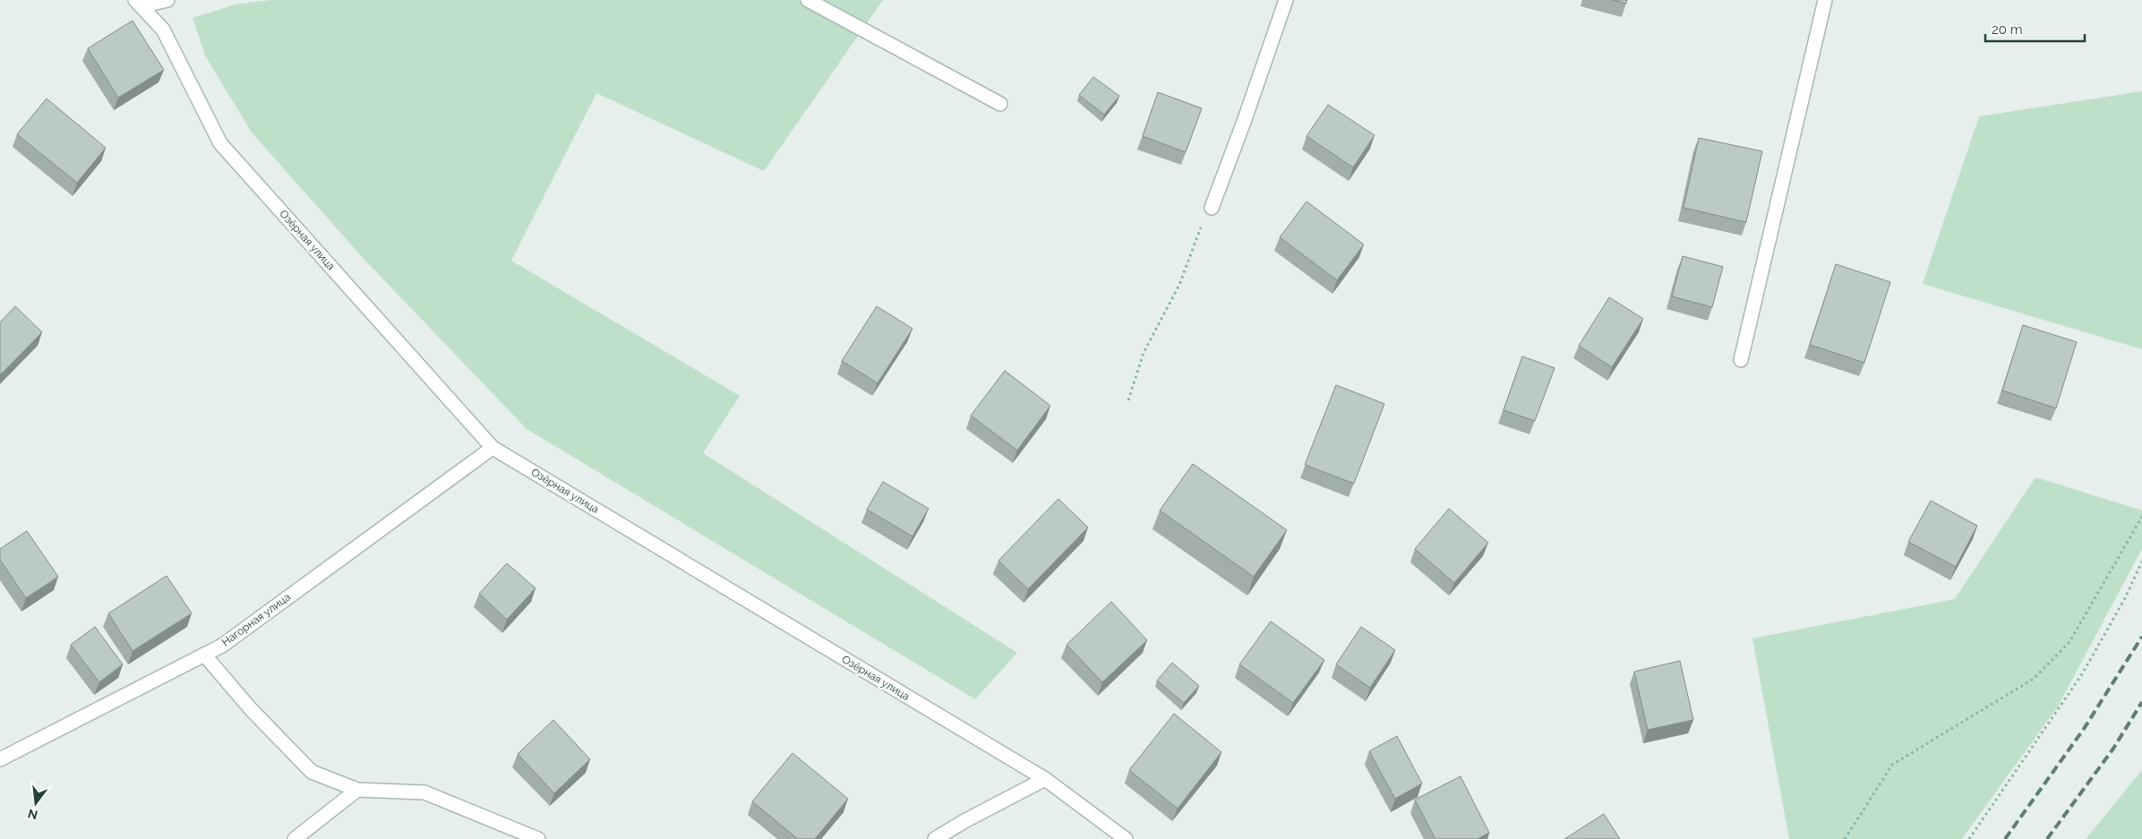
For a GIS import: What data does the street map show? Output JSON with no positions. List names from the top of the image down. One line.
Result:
{"streets":{"street":["Озёрная улица","Нагорная улица"]},"crossings":[["Озёрная улица","Нагорная улица"]],"scale_bar":"20 m","north":"bottom"}
